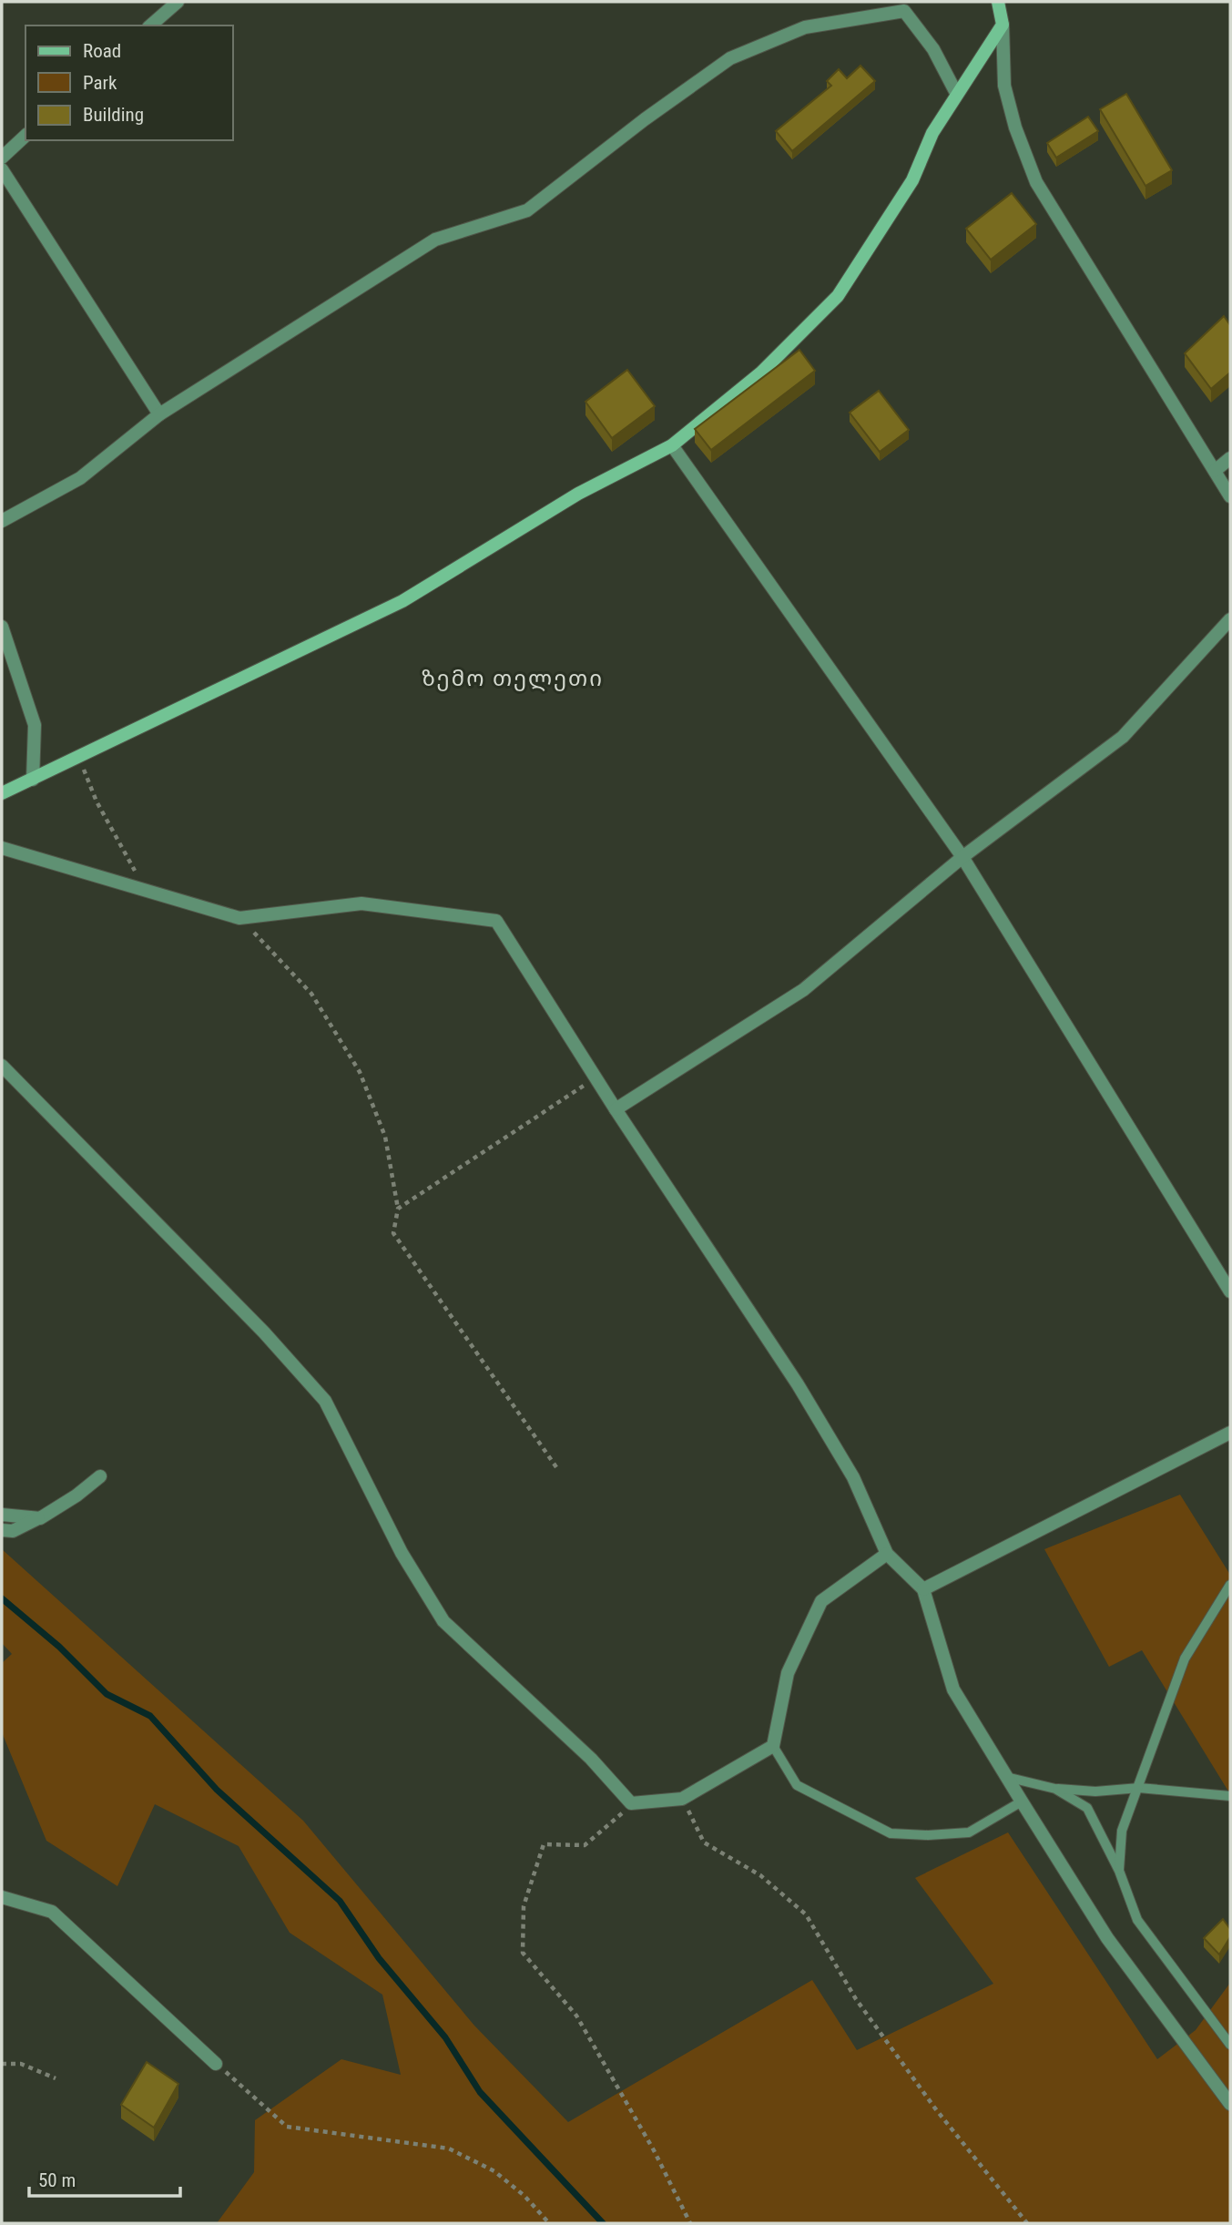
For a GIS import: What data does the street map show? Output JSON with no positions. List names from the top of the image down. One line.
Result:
{"districts":["ზემო თელეთი"],"legend":["Road","Park","Building"],"scale_bar":"50 m"}
